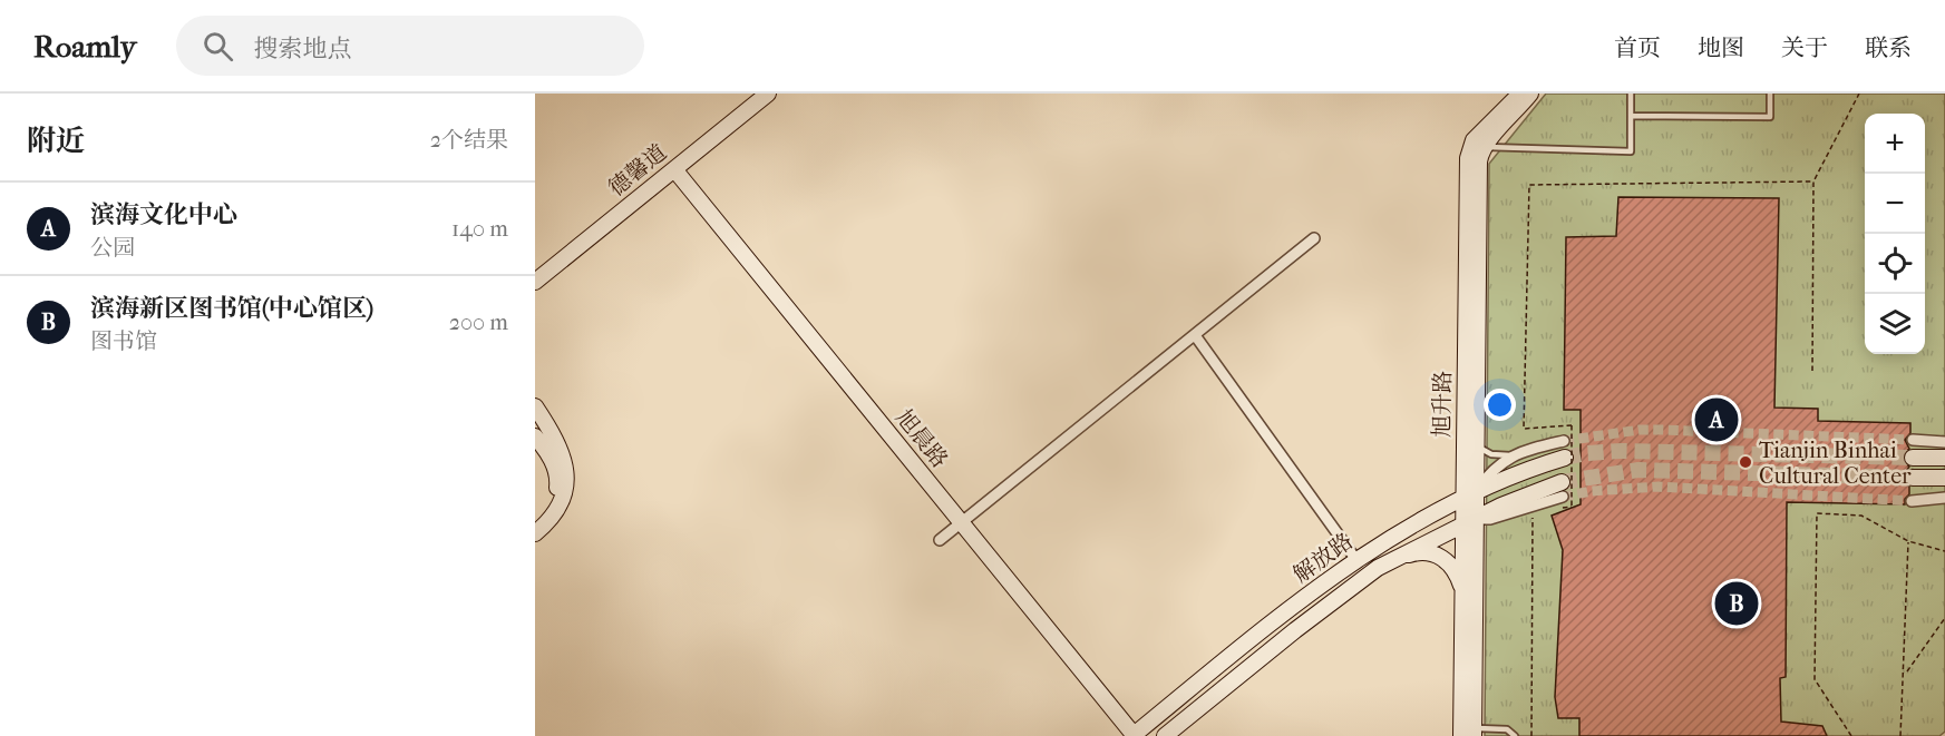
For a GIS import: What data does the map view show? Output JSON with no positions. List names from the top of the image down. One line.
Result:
{"streets":{"street":["德馨道","旭升路","旭晨路","解放路"]},"crossings":[["德馨道","旭晨路"],["旭升路","解放路"],["旭晨路","解放路"]],"places":["Tianjin Binhai Cultural Center"],"page":{"header":"Roamly","search":"搜索地点","nav":["首页","地图","关于","联系"],"heading":["附近","2个结果"],"map_buttons":["+","−"],"list":[{"mark":"A","name":"滨海文化中心","note":"公园","value":"140 m"},{"mark":"B","name":"滨海新区图书馆(中心馆区)","note":"图书馆","value":"200 m"}],"pins":["A","B"]}}
